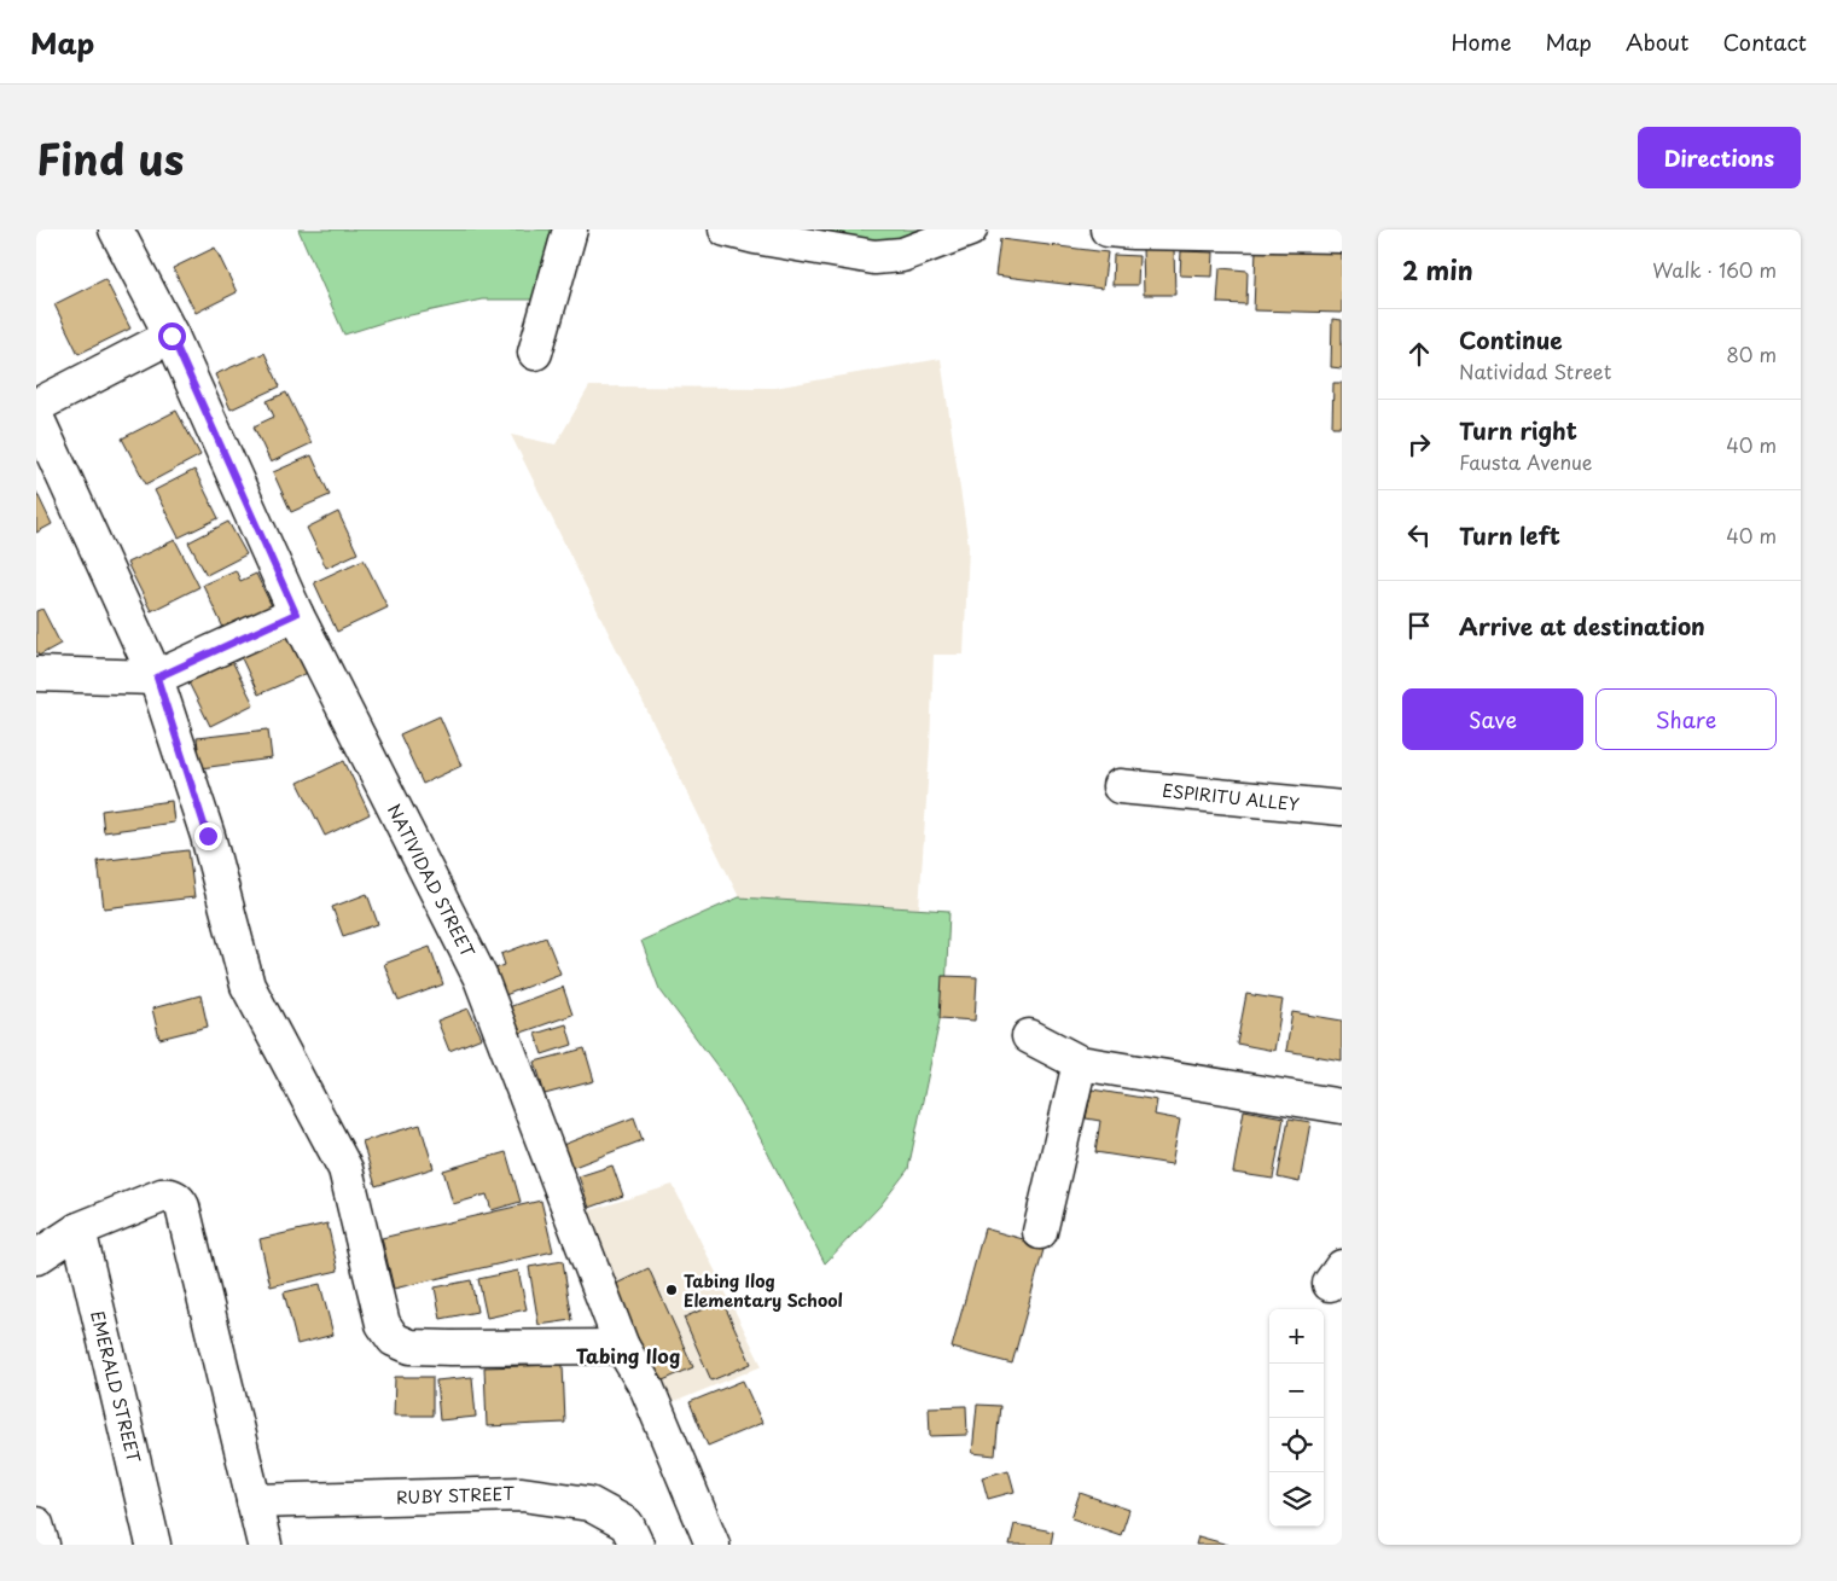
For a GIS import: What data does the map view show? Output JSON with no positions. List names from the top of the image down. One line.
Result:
{"streets":{"street":["ESPIRITU ALLEY","NATIVIDAD STREET","EMERALD STREET","RUBY STREET"]},"districts":["Tabing Ilog"],"places":["Tabing Ilog Elementary School"],"page":{"header":"Map","nav":["Home","Map","About","Contact"],"title":"Find us","buttons":["Directions",["Save","Share"]],"heading":["2 min","Walk · 160 m"],"list":[["Continue","Natividad Street","80 m"],["Turn right","Fausta Avenue","40 m"],["Turn left","40 m"],"Arrive at destination"],"map_buttons":["+","−"]}}
